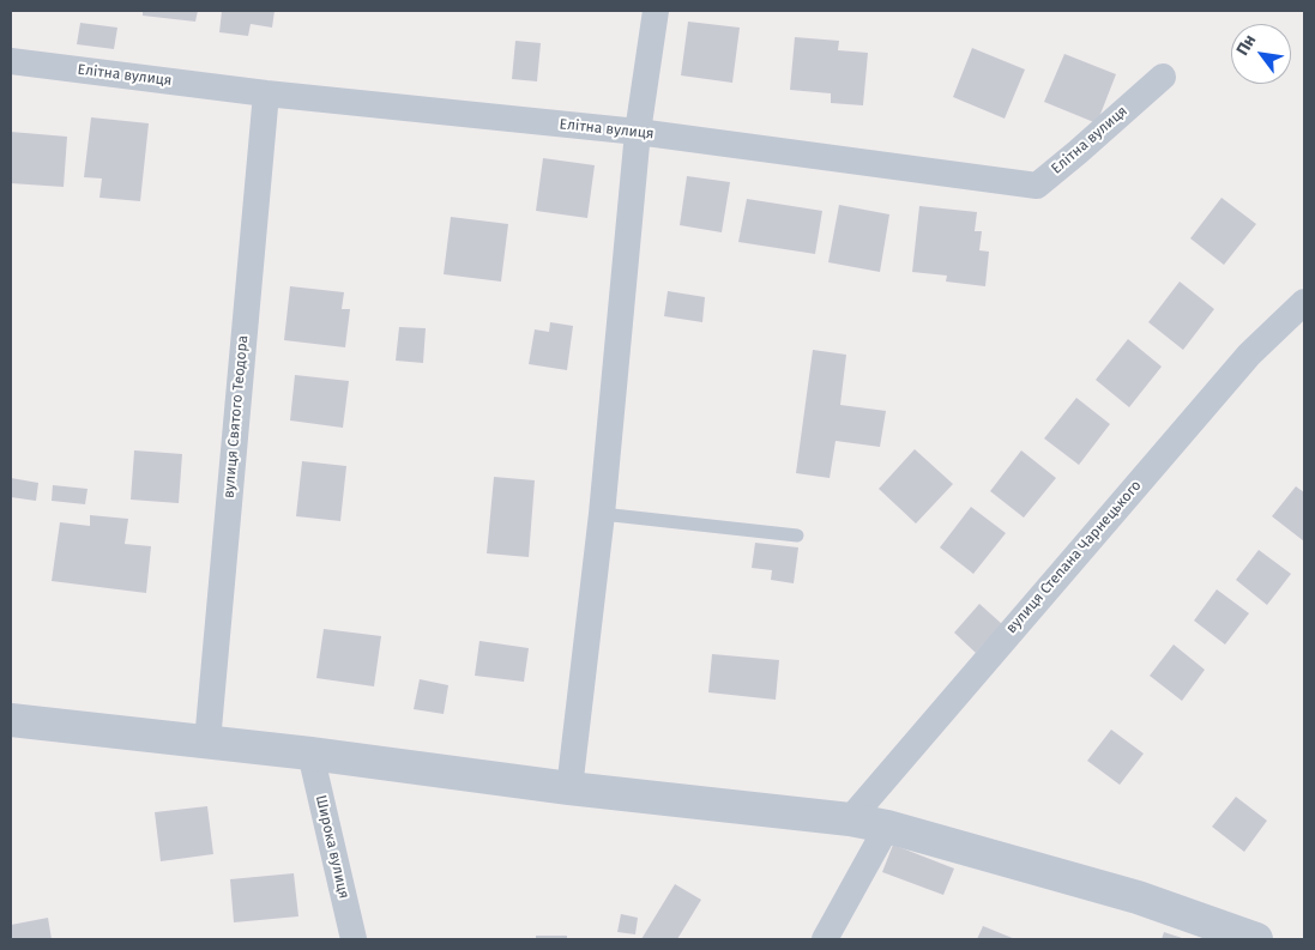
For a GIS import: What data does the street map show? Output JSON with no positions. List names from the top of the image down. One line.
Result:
{"streets":{"street":["Елітна вулиця","вулиця Святого Теодора","вулиця Степана Чарнецького","Широка вулиця"]},"crossings":[["Елітна вулиця","вулиця Святого Теодора"]],"north":"top left"}
